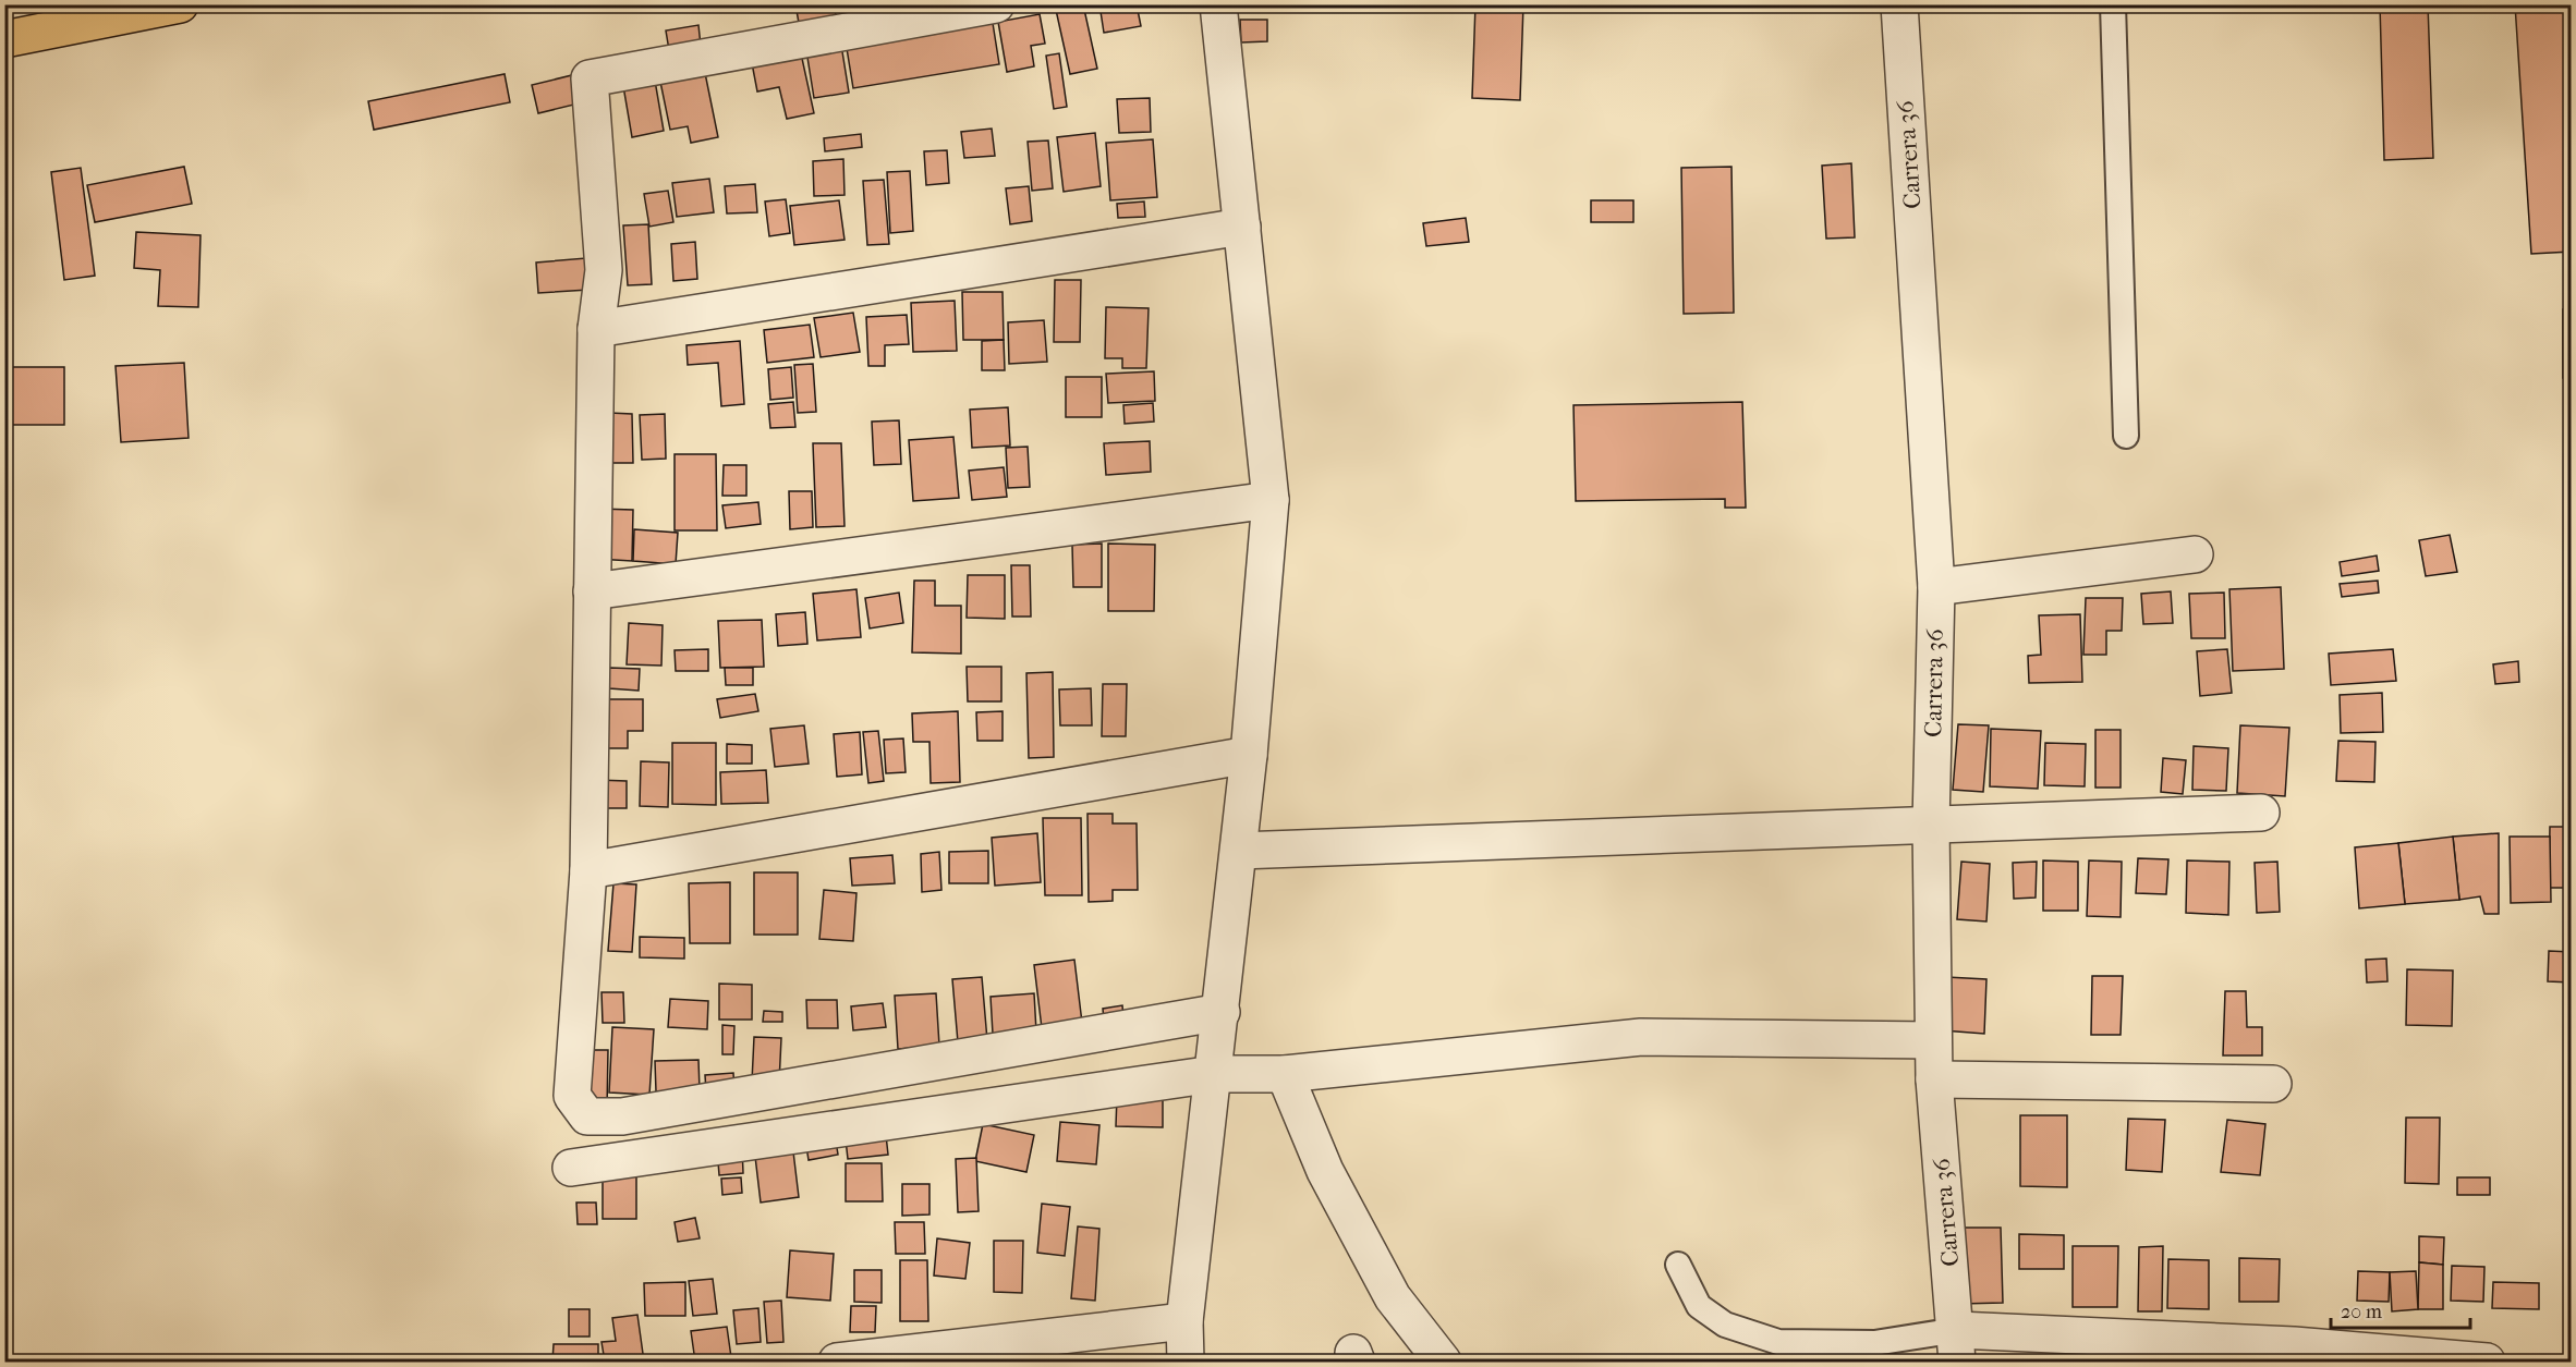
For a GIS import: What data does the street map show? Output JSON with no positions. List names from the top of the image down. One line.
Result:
{"streets":{"street":["Carrera 36"]},"scale_bar":"20 m"}
